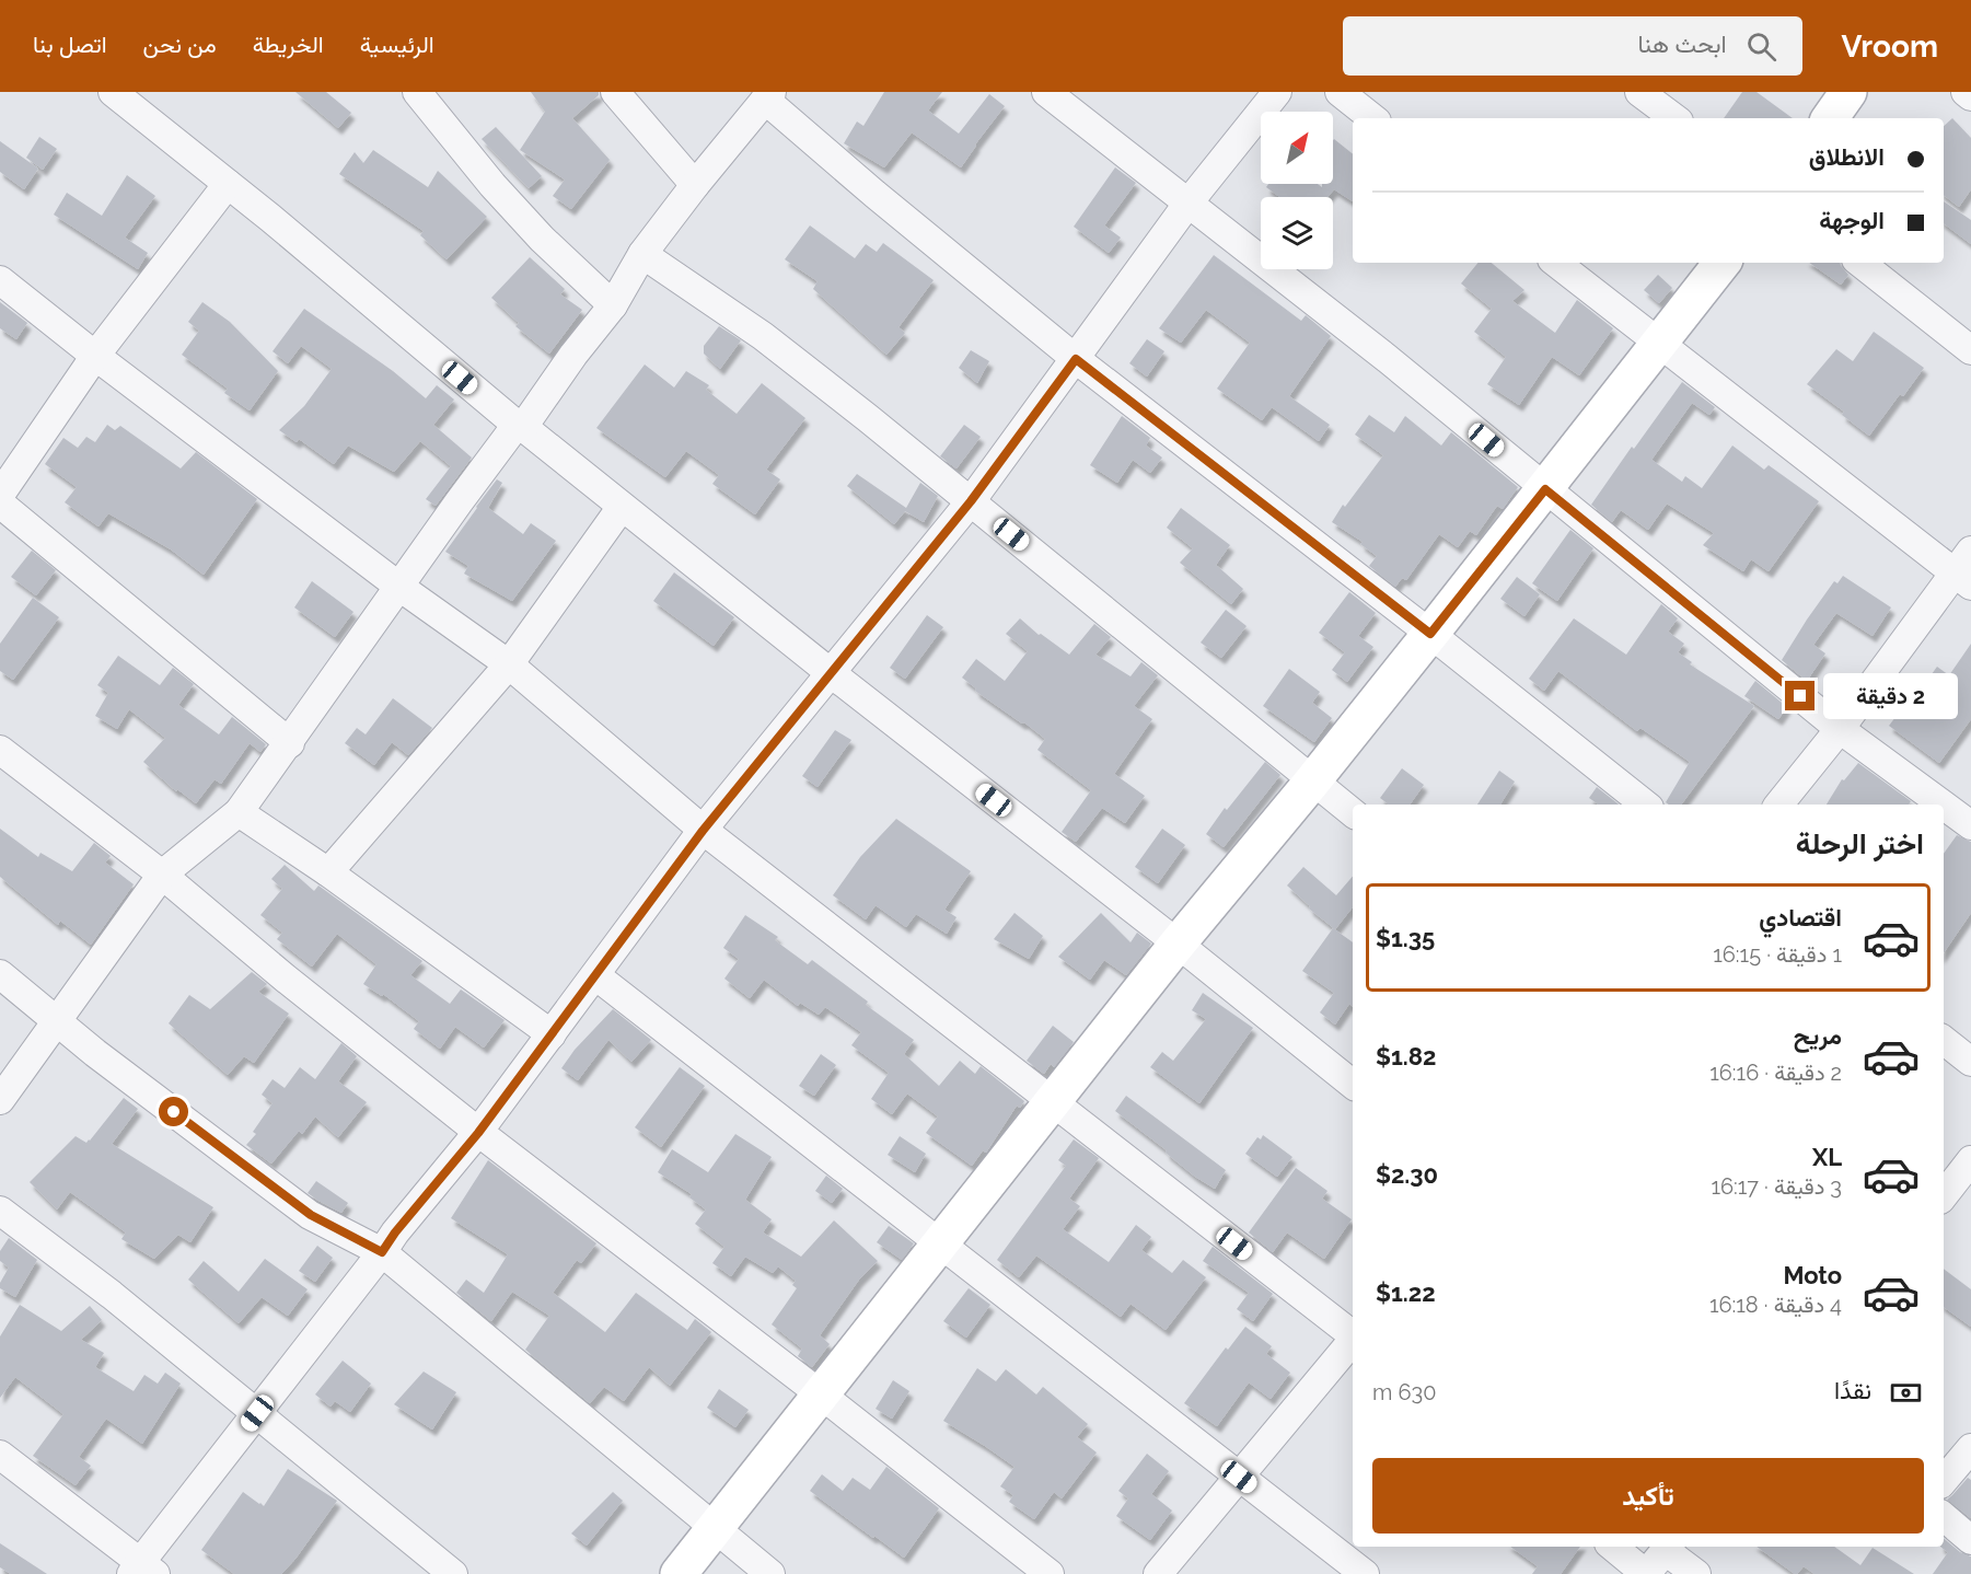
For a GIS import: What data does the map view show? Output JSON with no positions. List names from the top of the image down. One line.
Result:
{"north":"top right","page":{"header":"Vroom","search":"ابحث هنا","nav":["الرئيسية","الخريطة","من نحن","اتصل بنا"],"banner":["الانطلاق","الوجهة"],"bubble":"2 دقيقة","heading":"اختر الرحلة","list":[{"name":"اقتصادي","note":"1 دقيقة · 16:15","value":"$1.35"},{"name":"مريح","note":"2 دقيقة · 16:16","value":"$1.82"},{"name":"XL","note":"3 دقيقة · 16:17","value":"$2.30"},{"name":"Moto","note":"4 دقيقة · 16:18","value":"$1.22"}],"pay":["نقدًا","630 m"],"buttons":"تأكيد"}}
